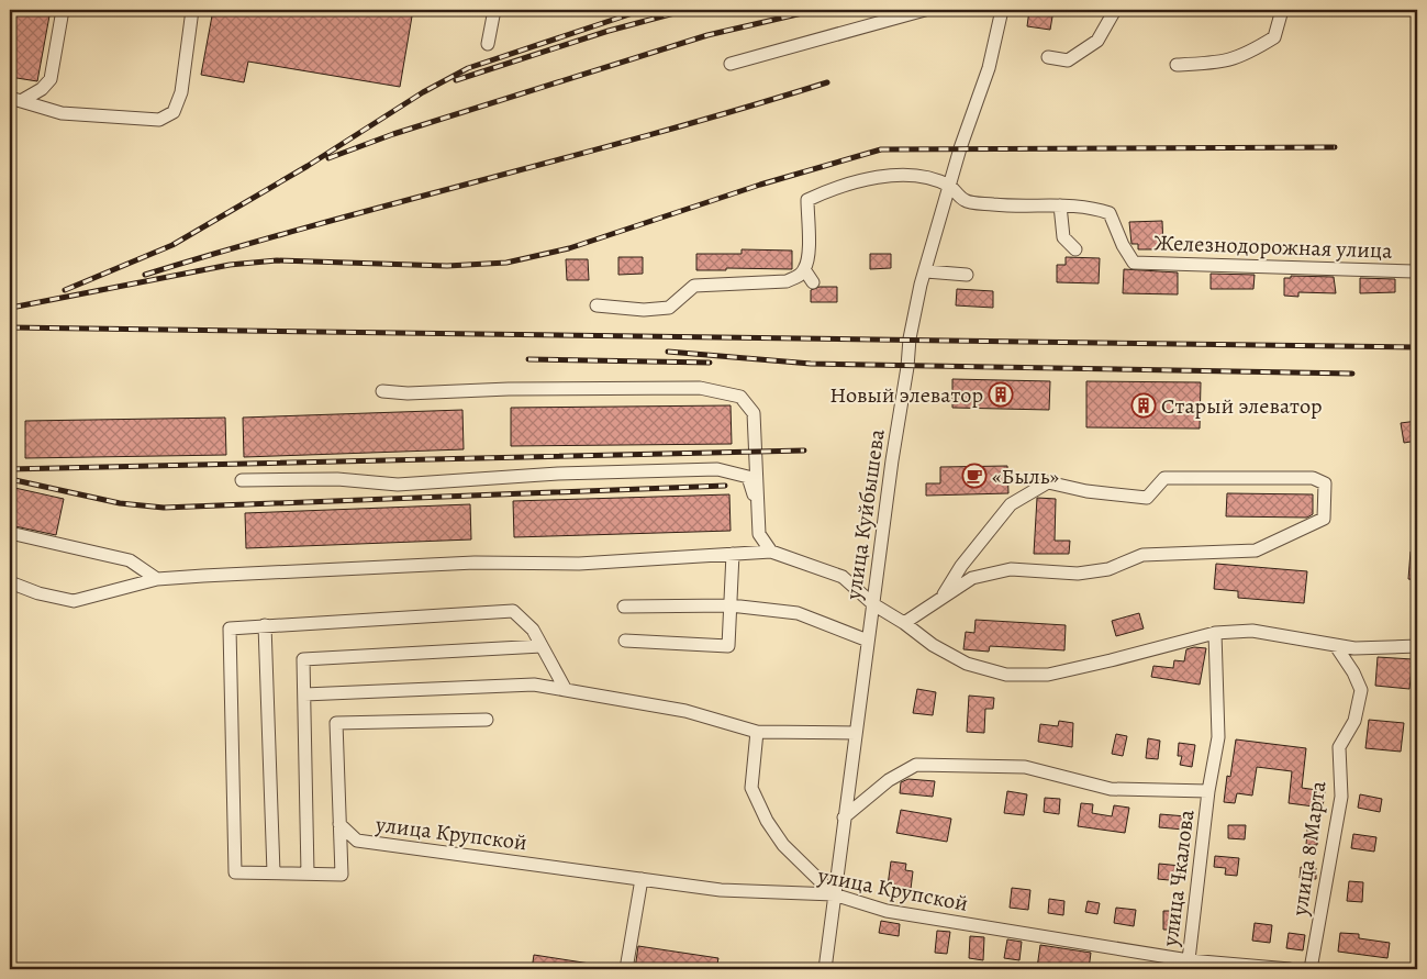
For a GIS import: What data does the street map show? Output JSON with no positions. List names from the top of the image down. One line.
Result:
{"streets":{"street":["Железнодорожная улица","улица Куйбышева","улица Крупской","улица 8 Марта","улица Чкалова"]},"crossings":[["Железнодорожная улица","улица Куйбышева"],["улица Куйбышева","улица Крупской"],["улица Крупской","улица Чкалова"]],"places":{"building":["Новый элеватор","Старый элеватор"],"cafe":["«Быль»"]}}
